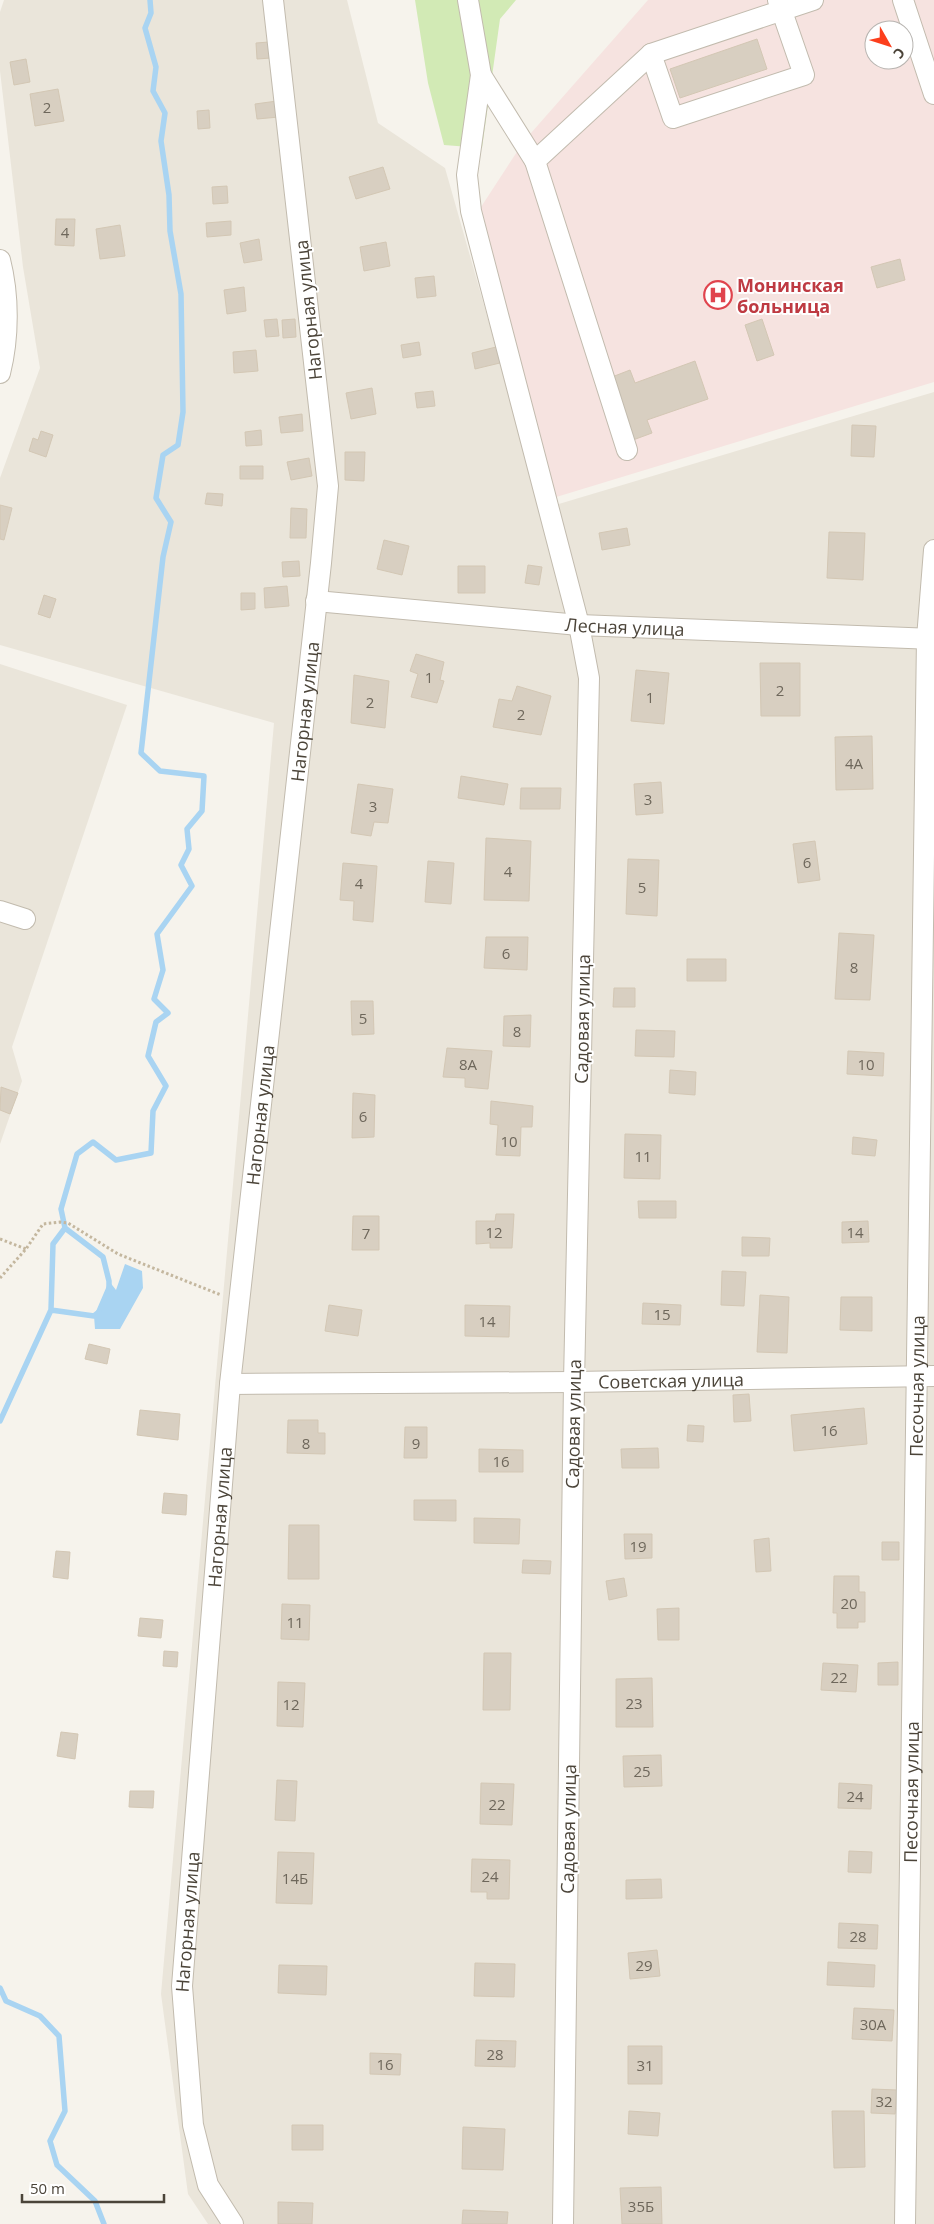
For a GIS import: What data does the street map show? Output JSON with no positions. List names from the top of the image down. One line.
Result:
{"streets":{"street":["Нагорная улица","Лесная улица","Садовая улица","Советская улица","Песочная улица"]},"crossings":[["Нагорная улица","Лесная улица"],["Нагорная улица","Советская улица"],["Лесная улица","Садовая улица"],["Лесная улица","Песочная улица"],["Садовая улица","Советская улица"],["Советская улица","Песочная улица"]],"places":{"hospital":["Монинская больница"]},"house_numbers":["2","4","1","2","1","2","2","4А","3","3","6","4","4","5","6","8","5","8","8А","10","6","10","11","12","14","7","15","14","16","8","9","16","19","20","11","22","23","12","25","24","22","24","14Б","28","29","30А","28","16","31","32","35Б"],"scale_bar":"50 m","north":"bottom right"}
